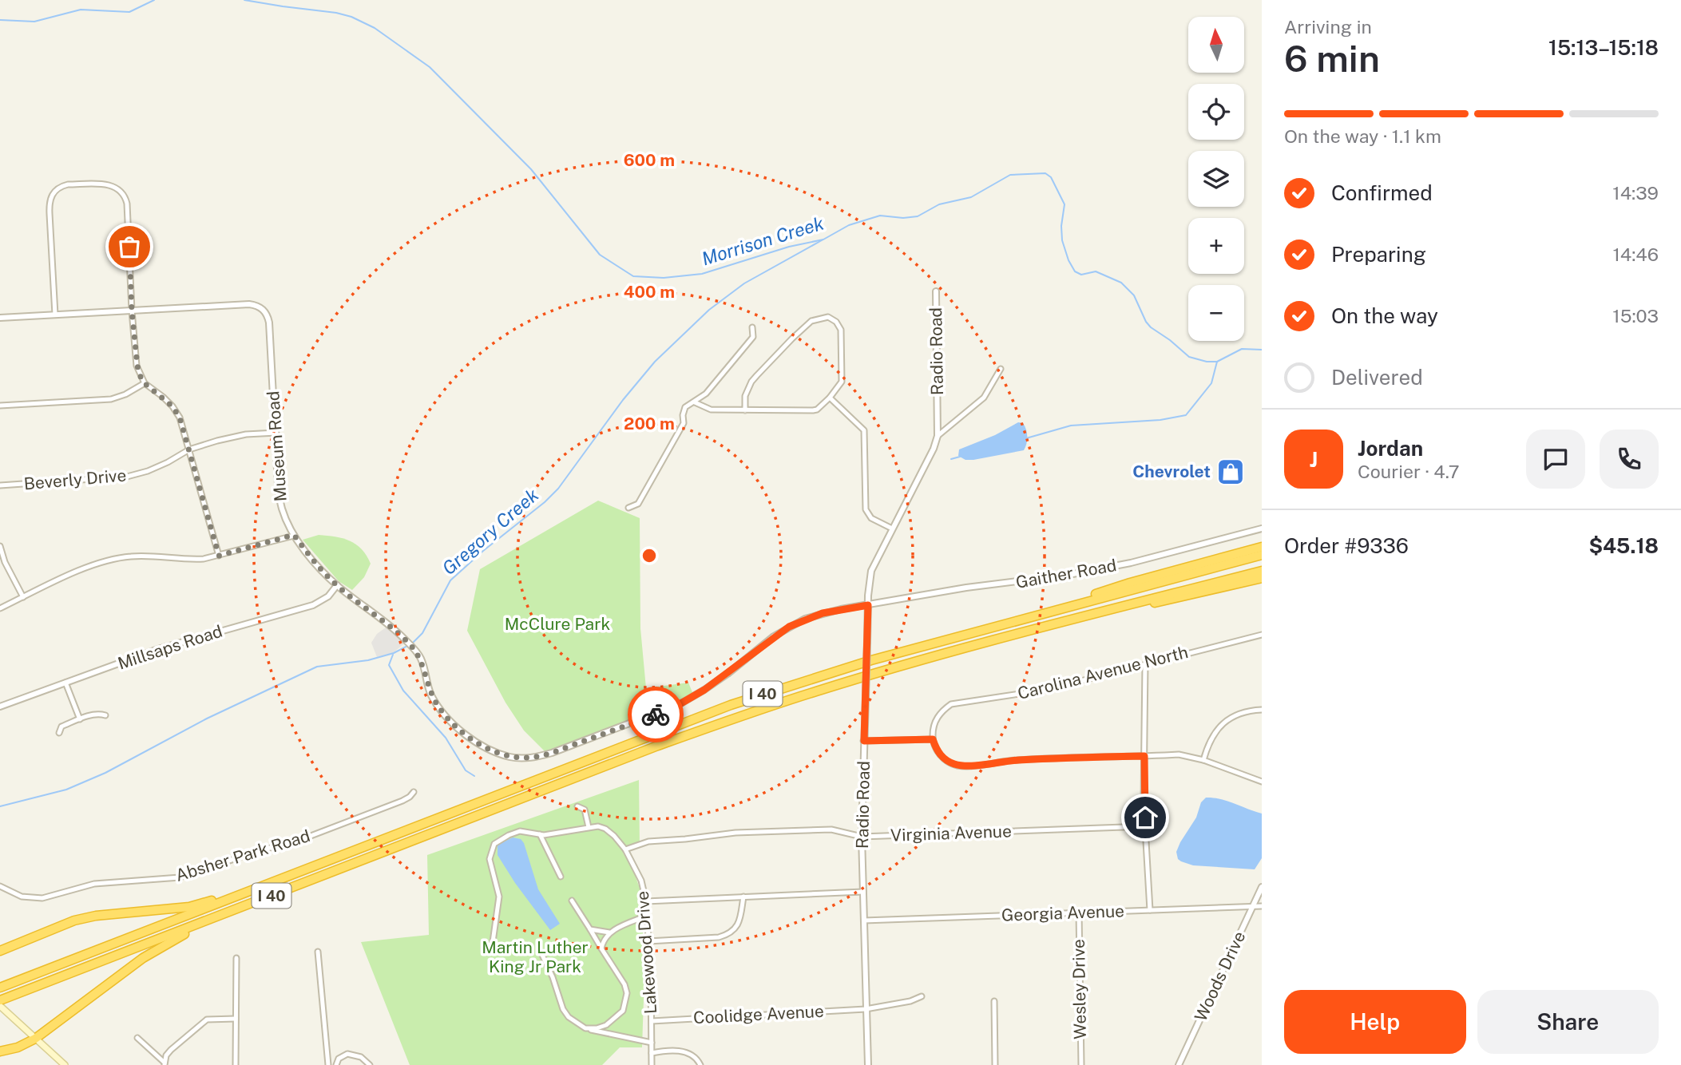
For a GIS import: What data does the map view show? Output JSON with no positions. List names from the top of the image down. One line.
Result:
{"streets":{"highway":["I 40"],"street":["Radio Road","Museum Road","Beverly Drive","Gaither Road","Millsaps Road","Carolina Avenue North","Virginia Avenue","Absher Park Road","Georgia Avenue","Lakewood Drive","Woods Drive","Wesley Drive","Coolidge Avenue"]},"crossings":[["Radio Road","Museum Road"],["Radio Road","Gaither Road"],["Radio Road","Virginia Avenue"],["Radio Road","Georgia Avenue"],["Radio Road","Coolidge Avenue"],["Museum Road","Beverly Drive"],["Museum Road","Gaither Road"],["Museum Road","Millsaps Road"],["Virginia Avenue","Lakewood Drive"],["Georgia Avenue","Woods Drive"],["Georgia Avenue","Wesley Drive"],["Lakewood Drive","Coolidge Avenue"]],"water":["Morrison Creek","Gregory Creek"],"parks":["McClure Park","Martin Luther King Jr Park"],"places":{"shop":["Chevrolet"]},"north":"top","page":{"heading":["6 min","Arriving in","15:13–15:18"],"panel":["Jordan","Courier · 4.7","Order #9336","$45.18"],"map_buttons":["+","−"],"bar":"On the way · 1.1 km","list":[["Confirmed","14:39"],["Preparing","14:46"],["On the way","15:03"],"Delivered"],"round":"J","buttons":["Help","Share"]},"rings":["600 m","400 m","200 m"]}
